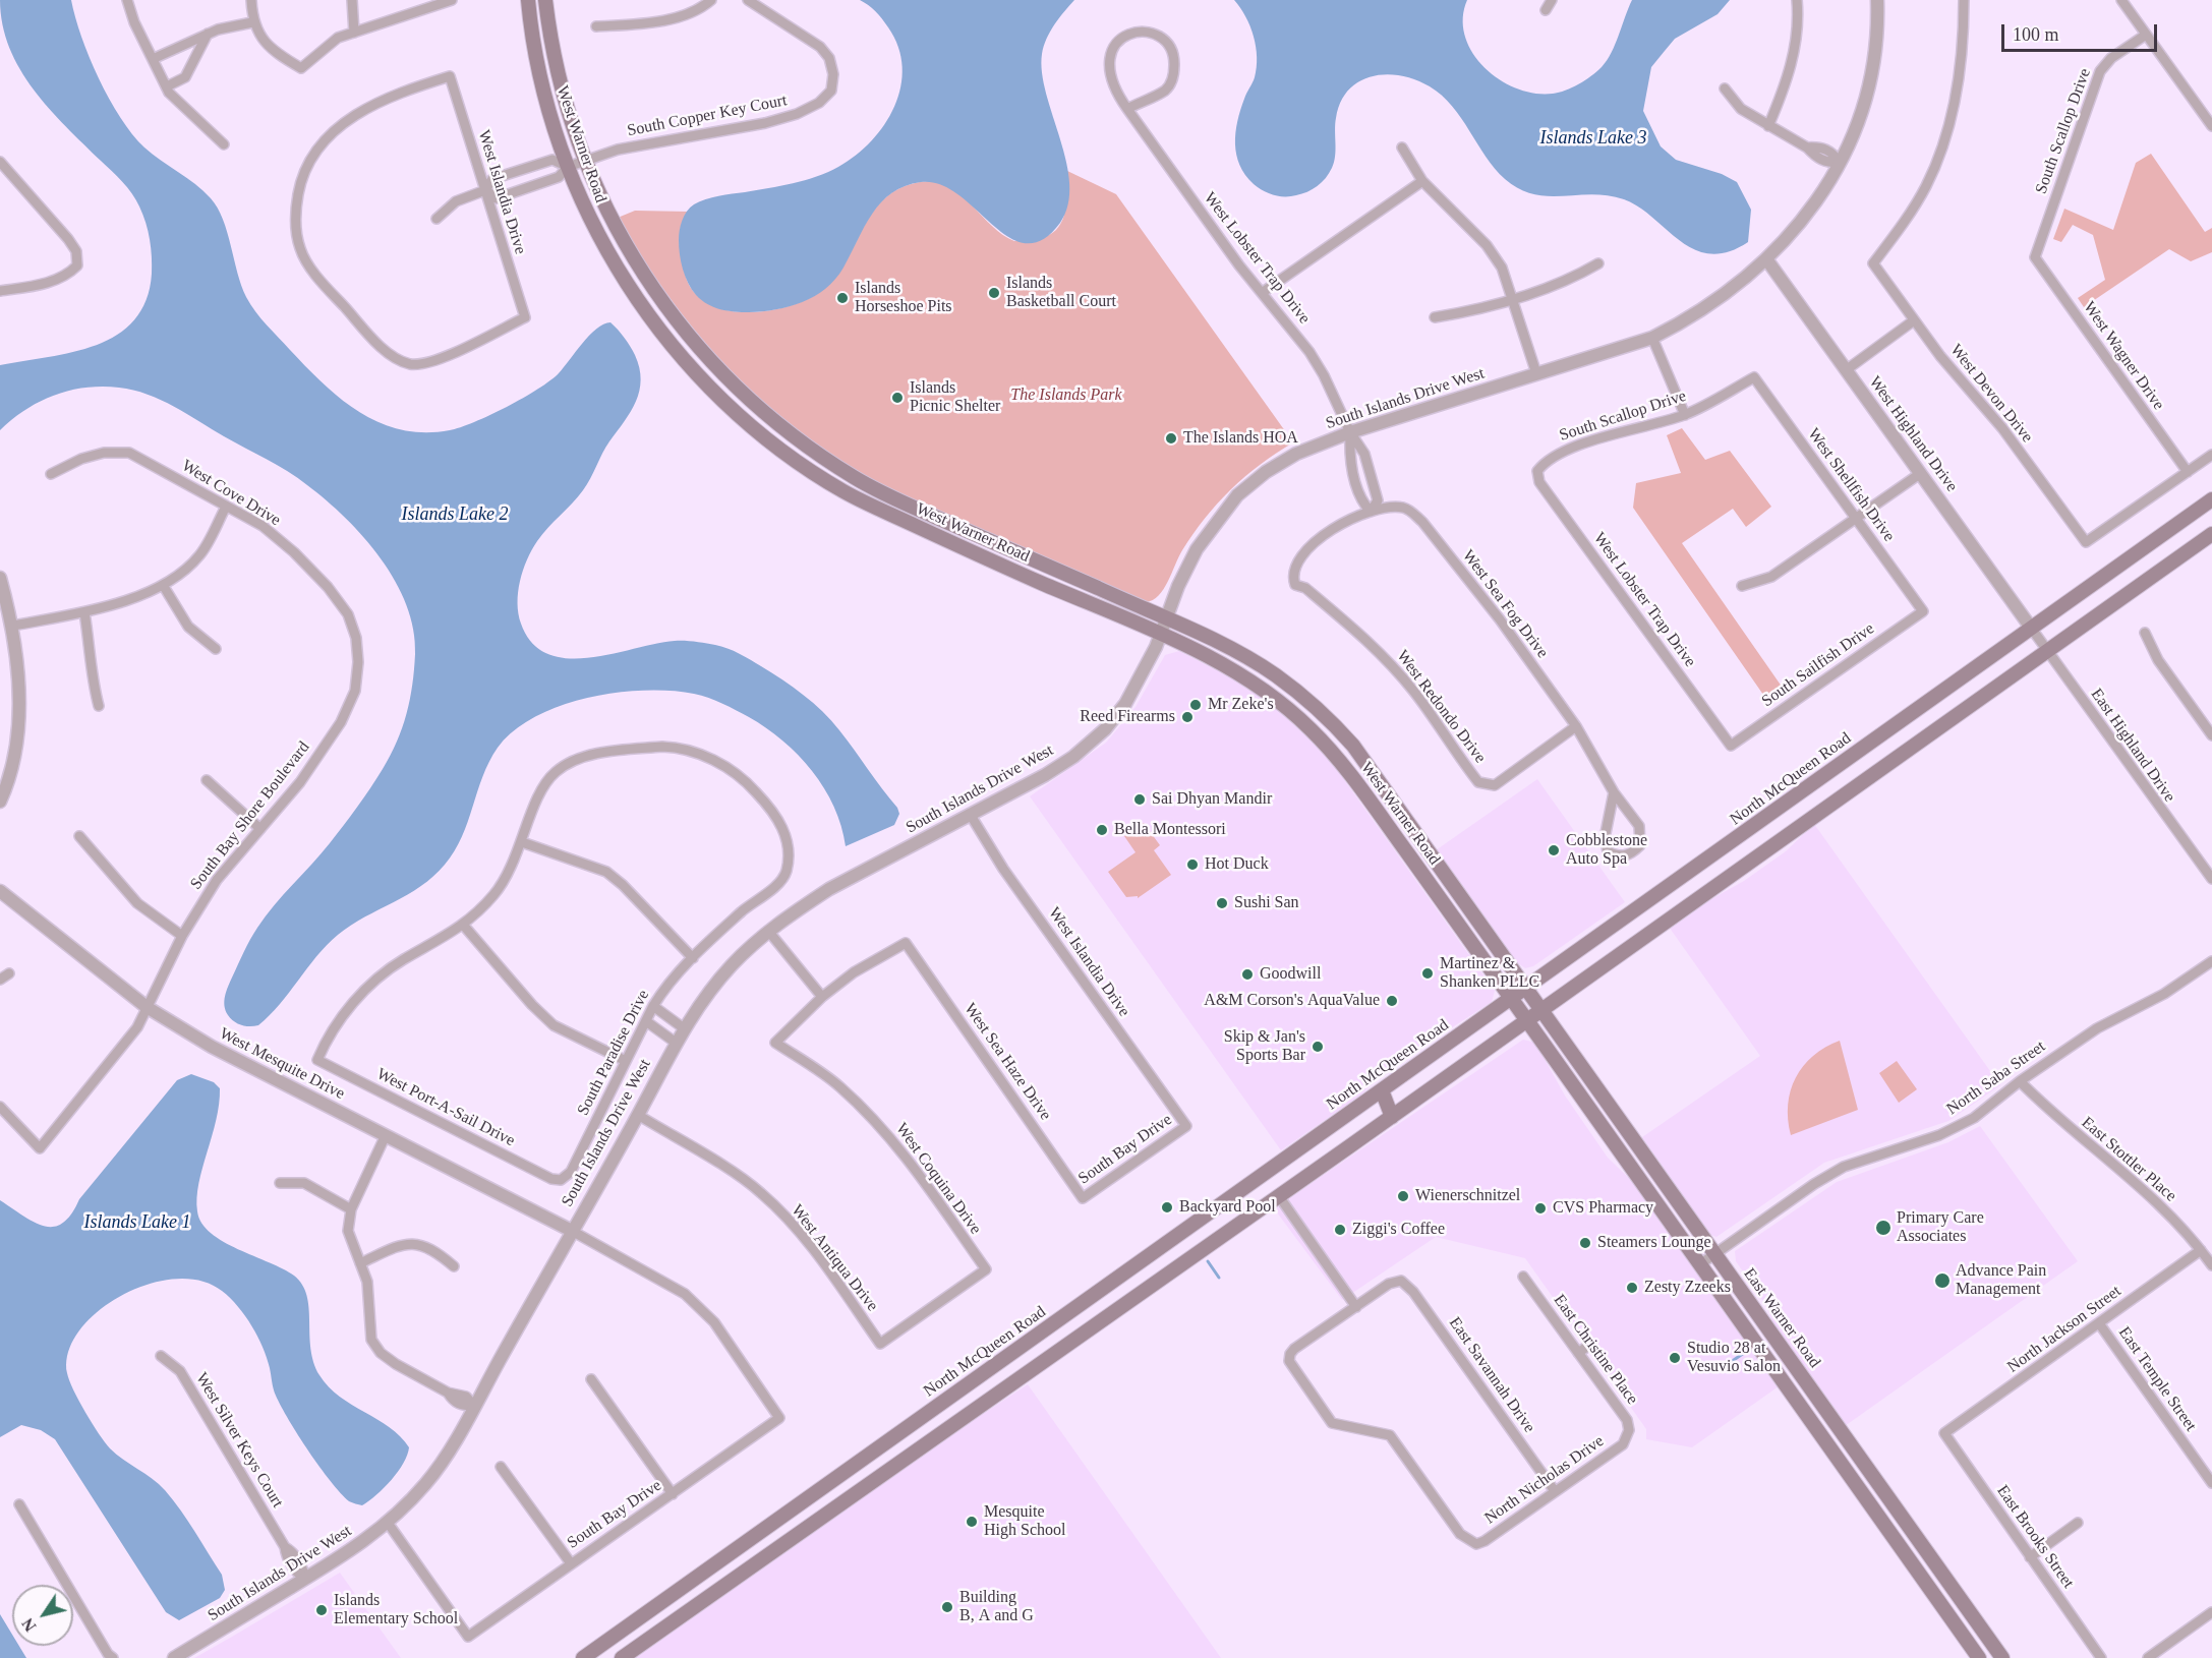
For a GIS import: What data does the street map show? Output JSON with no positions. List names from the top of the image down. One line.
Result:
{"streets":{"main road":["West Warner Road","North McQueen Road","East Warner Road"],"street":["South Copper Key Court","South Scallop Drive","West Islandia Drive","West Lobster Trap Drive","West Wagner Drive","West Devon Drive","South Islands Drive West","West Highland Drive","West Shellfish Drive","West Cove Drive","West Sea Fog Drive","South Sailfish Drive","West Redondo Drive","East Highland Drive","South Bay Shore Boulevard","South Paradise Drive","West Sea Haze Drive","West Mesquite Drive","North Saba Street","West Port-A-Sail Drive","South Bay Drive","East Stottler Place","West Coquina Drive","West Antiqua Drive","North Jackson Street","East Christine Place","East Savannah Drive","East Temple Street","West Silver Keys Court","North Nicholas Drive","East Brooks Street"]},"crossings":[["South Copper Key Court","West Warner Road"],["South Copper Key Court","West Islandia Drive"],["South Scallop Drive","West Lobster Trap Drive"],["South Scallop Drive","West Wagner Drive"],["South Scallop Drive","West Shellfish Drive"],["West Warner Road","South Islands Drive West"],["West Warner Road","North McQueen Road"],["West Warner Road","East Warner Road"],["West Islandia Drive","South Islands Drive West"],["West Islandia Drive","South Bay Drive"],["West Lobster Trap Drive","South Islands Drive West"],["West Lobster Trap Drive","South Sailfish Drive"],["West Wagner Drive","West Devon Drive"],["South Islands Drive West","West Highland Drive"],["South Islands Drive West","West Mesquite Drive"],["South Islands Drive West","South Bay Drive"],["South Islands Drive West","West Antiqua Drive"],["South Islands Drive West","West Silver Keys Court"],["West Highland Drive","East Highland Drive"],["West Highland Drive","North McQueen Road"],["West Shellfish Drive","South Sailfish Drive"],["West Cove Drive","South Bay Shore Boulevard"],["West Sea Fog Drive","West Redondo Drive"],["East Highland Drive","North McQueen Road"],["North McQueen Road","East Warner Road"],["South Bay Shore Boulevard","West Mesquite Drive"],["South Paradise Drive","West Port-A-Sail Drive"],["West Sea Haze Drive","South Bay Drive"],["West Sea Haze Drive","West Coquina Drive"],["West Mesquite Drive","South Bay Drive"],["North Saba Street","East Stottler Place"],["North Saba Street","East Warner Road"],["East Stottler Place","North Jackson Street"],["West Coquina Drive","West Antiqua Drive"],["North Jackson Street","East Temple Street"],["North Jackson Street","East Brooks Street"],["East Christine Place","North Nicholas Drive"],["East Savannah Drive","North Nicholas Drive"]],"water":["Islands Lake 3","Islands Lake 2","Islands Lake 1"],"parks":["The Islands Park"],"places":["Islands Basketball Court","Islands Horseshoe Pits","Islands Picnic Shelter","The Islands HOA","Mr Zeke's","Reed Firearms","Sai Dhyan Mandir","Bella Montessori","Cobblestone Auto Spa","Hot Duck","Sushi San","Martinez & Shanken PLLC","Goodwill","A&M Corson's AquaValue","Skip & Jan's Sports Bar","Wienerschnitzel","Backyard Pool","CVS Pharmacy","Primary Care Associates","Ziggi's Coffee","Steamers Lounge","Advance Pain Management","Zesty Zzeeks","Studio 28 at Vesuvio Salon","Mesquite High School","Building B, A and G","Islands Elementary School"],"scale_bar":"100 m","north":"bottom left"}
